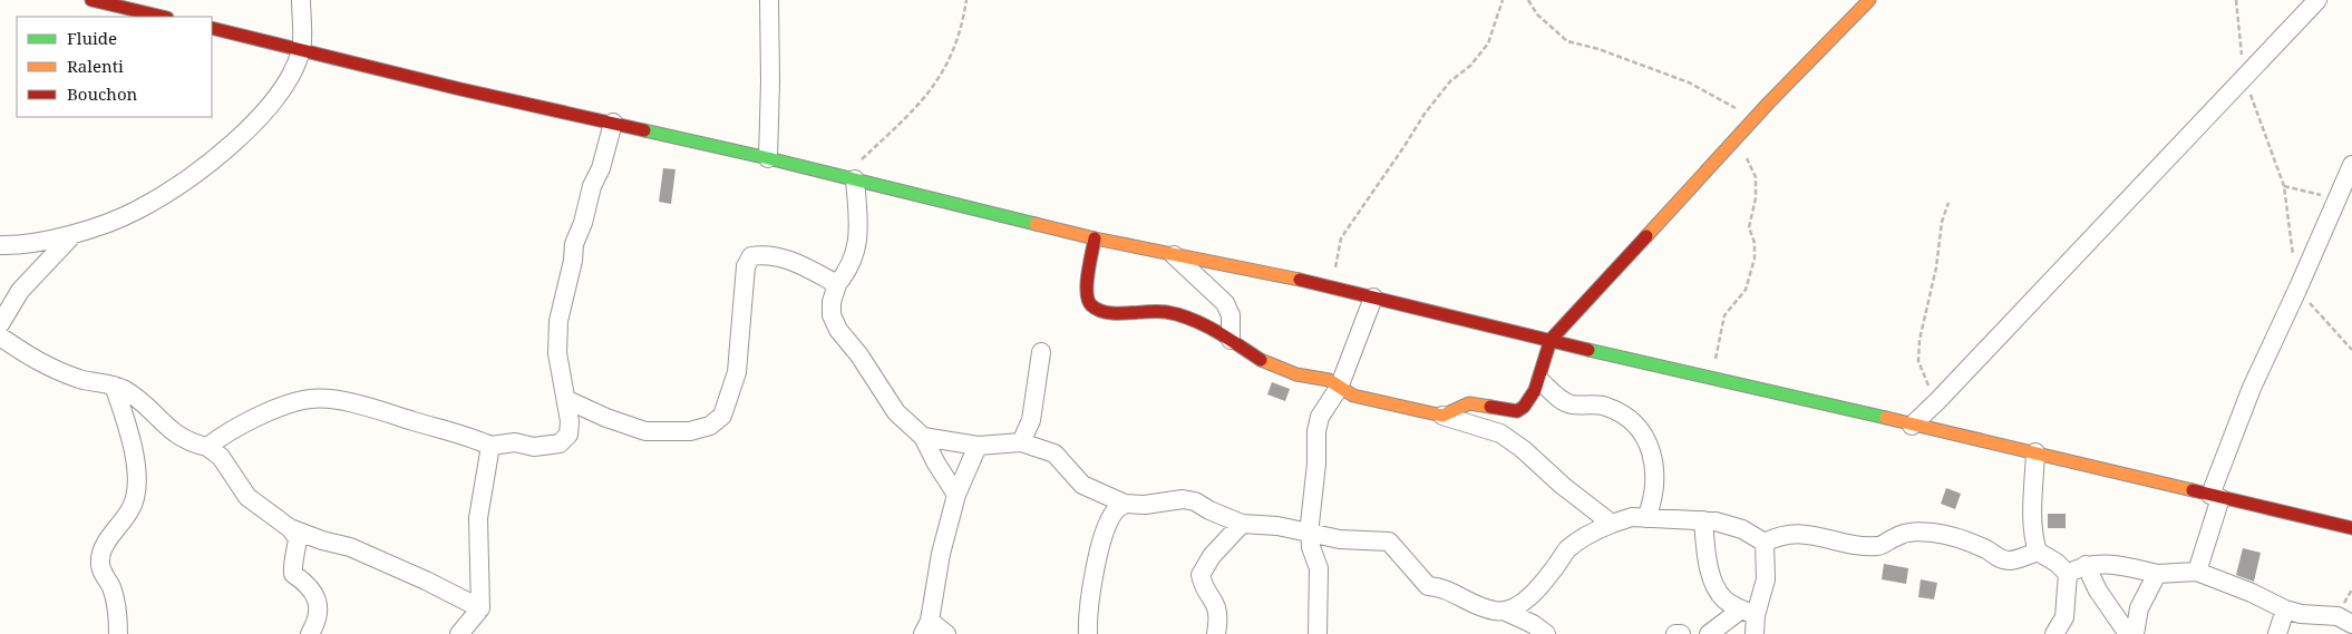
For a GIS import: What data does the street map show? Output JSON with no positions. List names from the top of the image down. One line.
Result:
{"legend":["Fluide","Ralenti","Bouchon"]}
